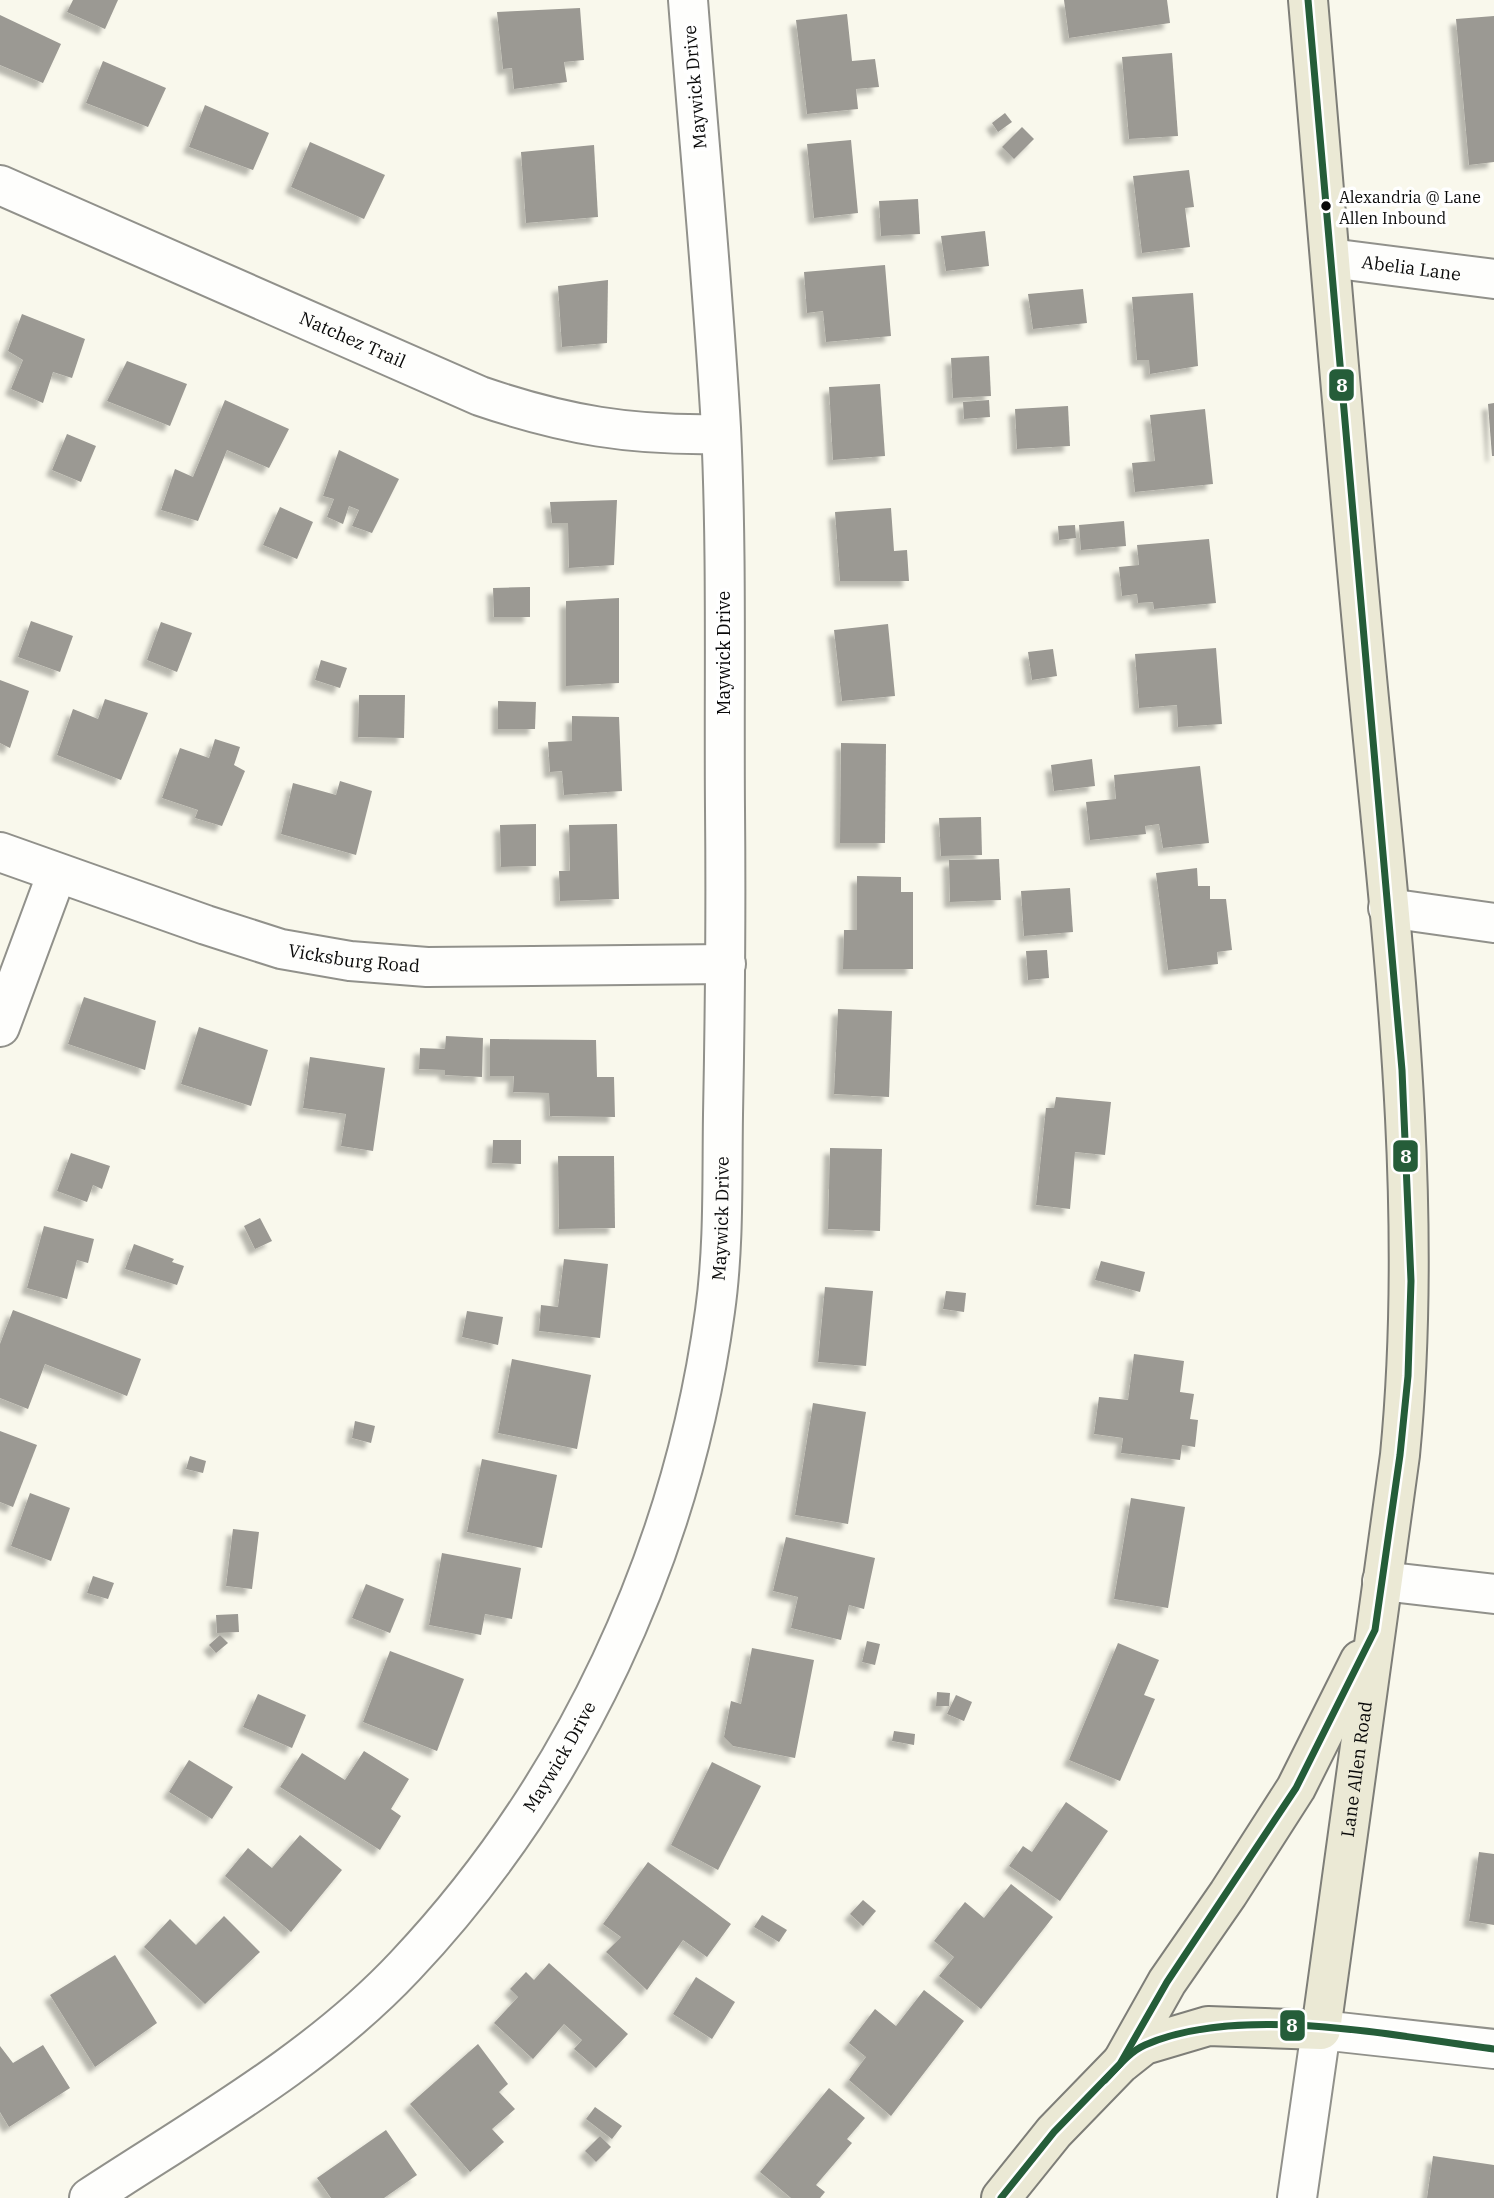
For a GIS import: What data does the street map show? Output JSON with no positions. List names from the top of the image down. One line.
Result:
{"streets":{"main road":["Lane Allen Road"],"street":["Maywick Drive","Abelia Lane","Natchez Trail","Vicksburg Road"]},"crossings":[["Maywick Drive","Natchez Trail"],["Maywick Drive","Vicksburg Road"],["Abelia Lane","Lane Allen Road"]],"places":["Alexandria @ Lane Allen Inbound"],"lines":["transit line 8"]}
